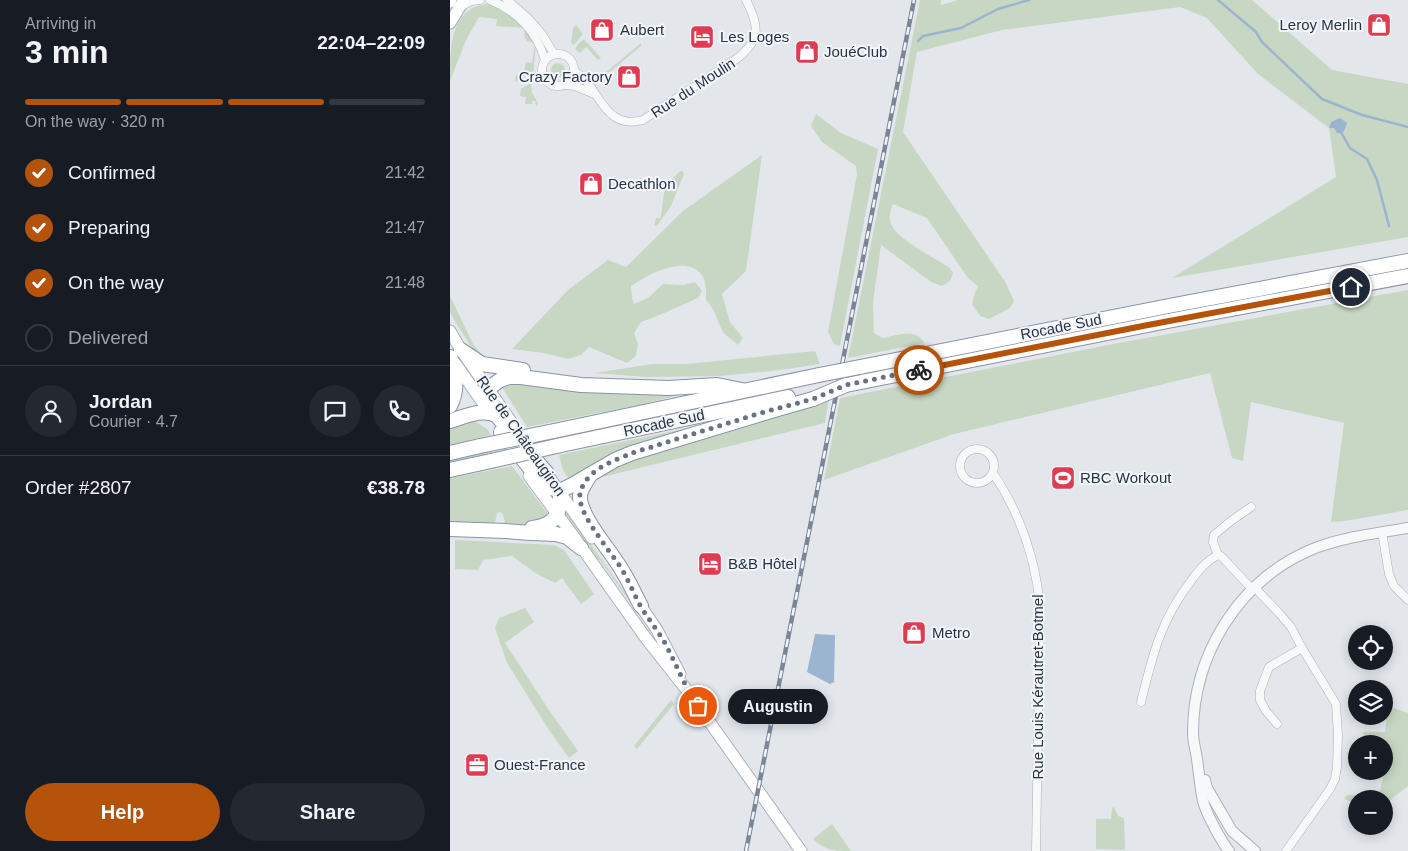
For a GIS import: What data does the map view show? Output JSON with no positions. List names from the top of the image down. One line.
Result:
{"streets":{"highway":["Rocade Sud"],"main road":["Rue de Châteaugiron"],"street":["Rue du Moulin","Rue Louis Kérautret-Botmel"]},"places":{"shop":["Leroy Merlin","Aubert","JouéClub","Crazy Factory","Decathlon","Metro"],"hotel":["Les Loges","B&B Hôtel"],"sports":["RBC Workout"],"other":["Augustin"],"office":["Ouest-France"]},"page":{"heading":["3 min","Arriving in","22:04–22:09"],"panel":["Jordan","Courier · 4.7","Order #2807","€38.78"],"bar":"On the way · 320 m","list":[["Confirmed","21:42"],["Preparing","21:47"],["On the way","21:48"],"Delivered"],"map_buttons":["+","−"],"bubble":"Augustin","buttons":["Help","Share"]}}
